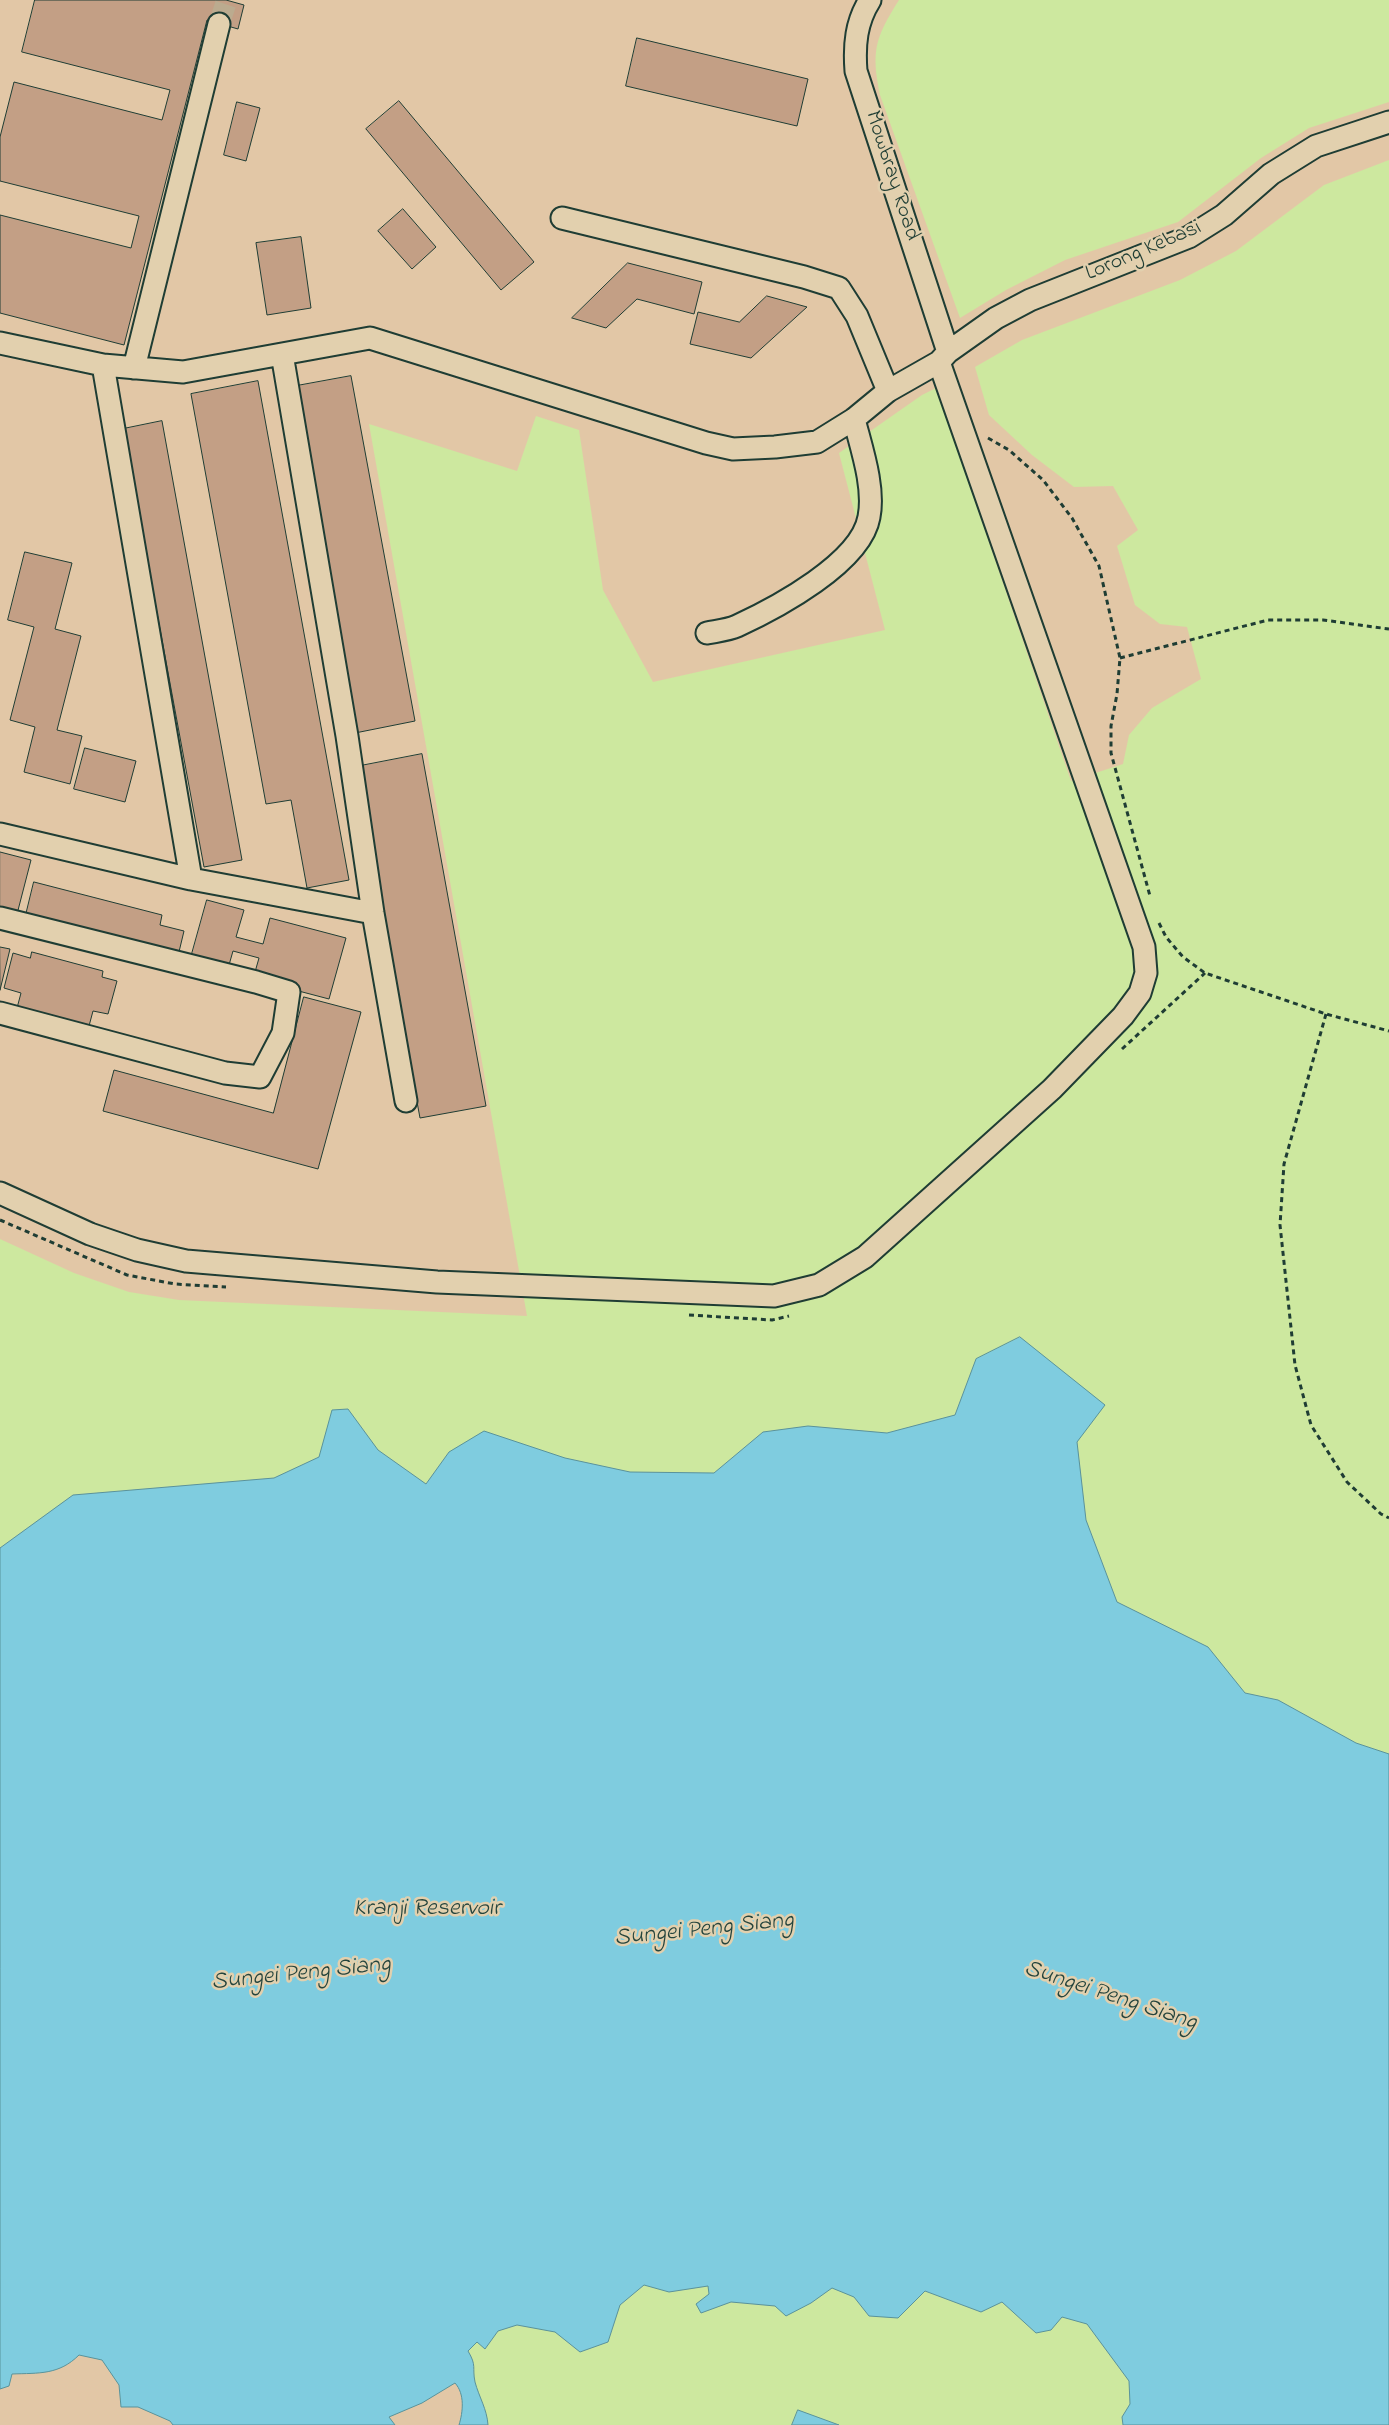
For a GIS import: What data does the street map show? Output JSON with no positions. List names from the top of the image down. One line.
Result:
{"streets":{"street":["Mowbray Road","Lorong Kebasi"]},"crossings":[["Mowbray Road","Lorong Kebasi"]],"water":["Kranji Reservoir","Sungei Peng Siang"]}
